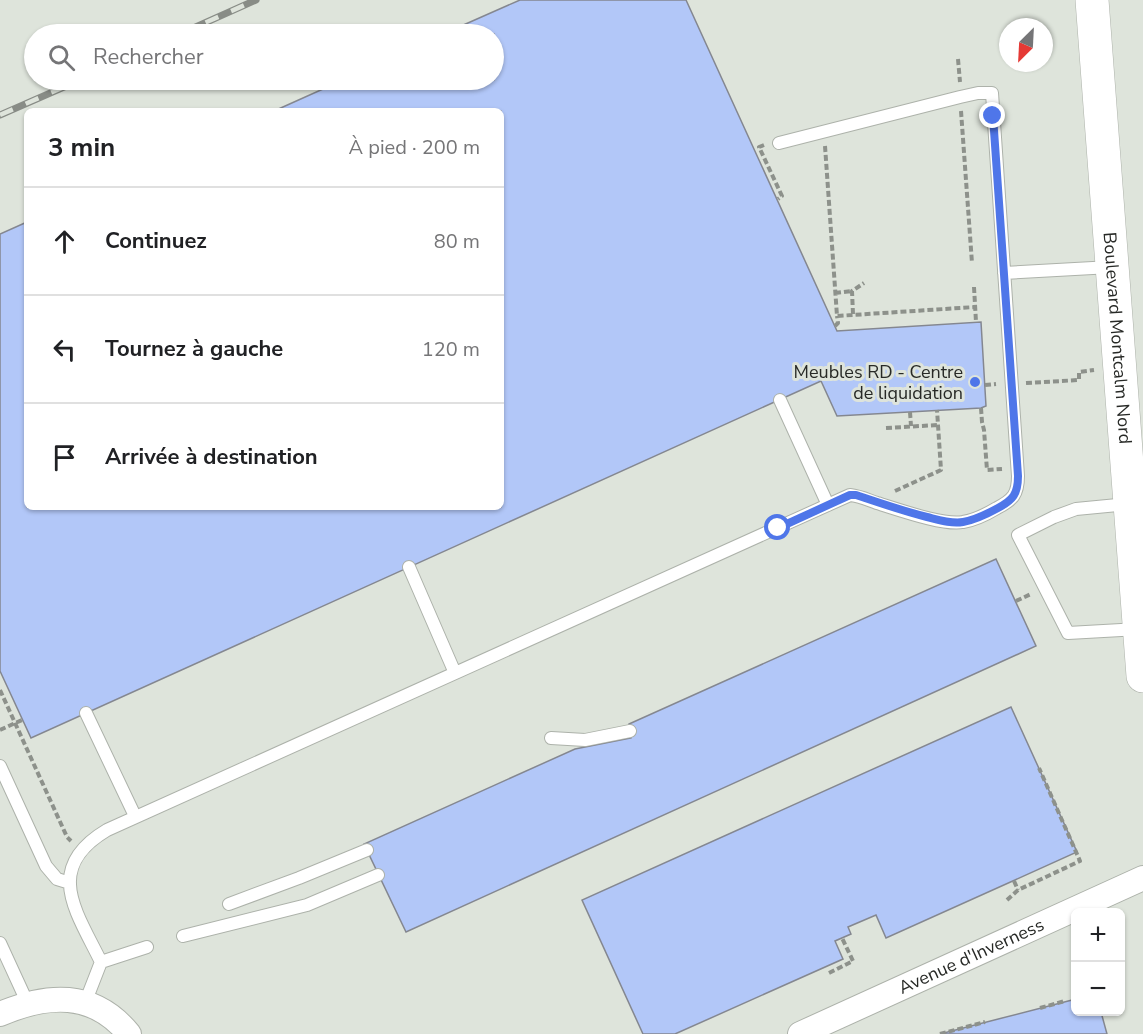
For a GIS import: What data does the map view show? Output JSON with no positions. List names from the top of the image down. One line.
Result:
{"streets":{"street":["Boulevard Montcalm Nord","Avenue d'Inverness"]},"places":["Meubles RD - Centre de liquidation"],"north":"bottom left","page":{"search":"Rechercher","heading":["3 min","À pied · 200 m"],"list":[["Continuez","80 m"],["Tournez à gauche","120 m"],"Arrivée à destination"],"map_buttons":["+","−"]}}
